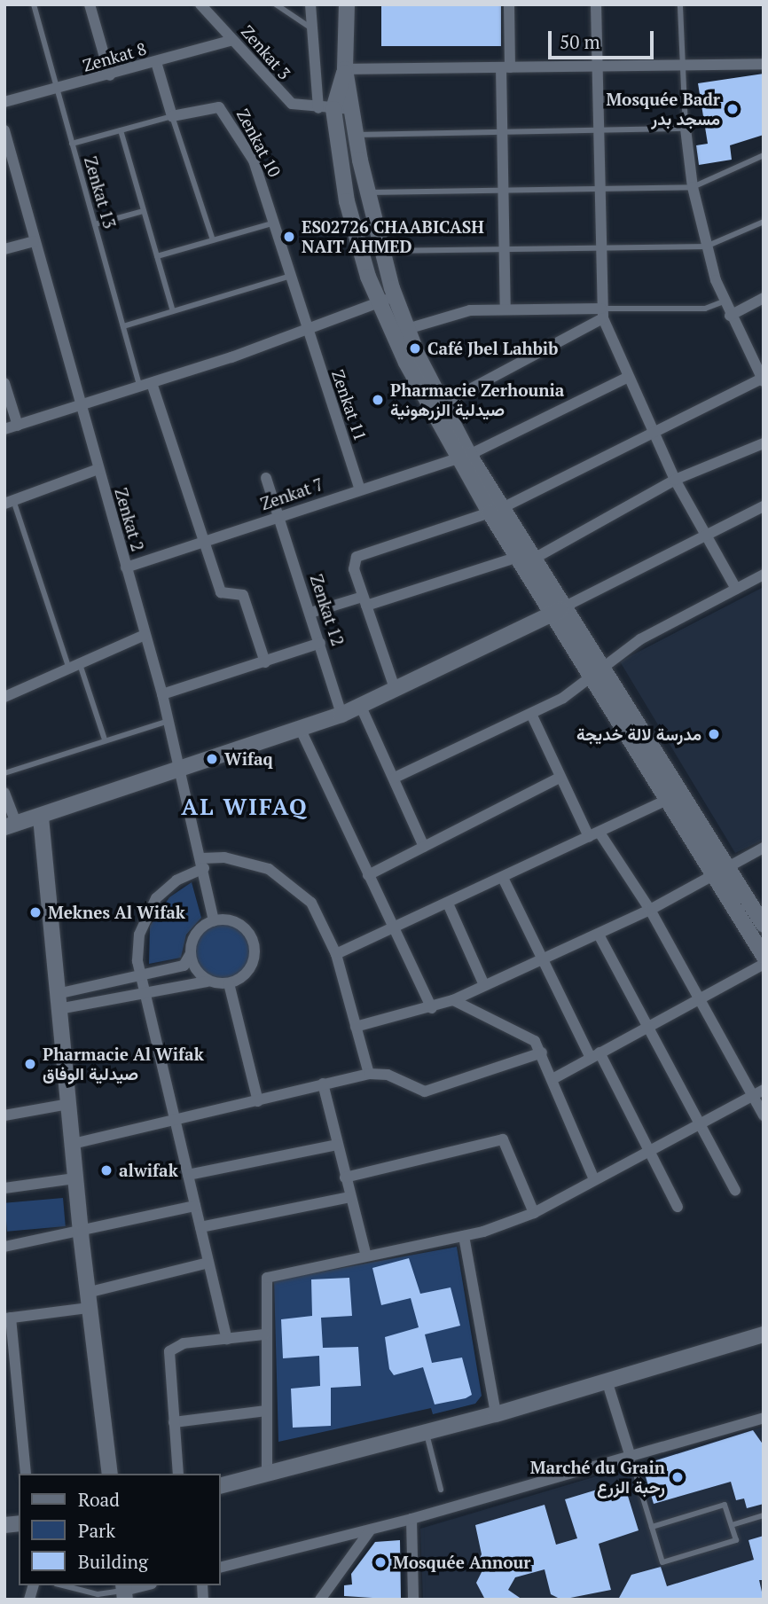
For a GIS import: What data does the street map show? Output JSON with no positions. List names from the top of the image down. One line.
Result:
{"streets":{"street":["Zenkat 3","Zenkat 8","Zenkat 10","Zenkat 11","Zenkat 7","Zenkat 2","Zenkat 12"],"lane":["Zenkat 13"]},"crossings":[["Zenkat 3","Zenkat 8"],["Zenkat 8","Zenkat 13"],["Zenkat 10","Zenkat 11"],["Zenkat 11","Zenkat 7"],["Zenkat 7","Zenkat 2"],["Zenkat 7","Zenkat 12"]],"districts":["AL WIFAQ"],"places":["Mosquée Badr مسجد بدر","ES02726 CHAABICASH NAIT AHMED","Café Jbel Lahbib","Pharmacie Zerhounia صيدلية الزرهونية","مدرسة لالة خديجة","Wifaq","Meknes Al Wifak","Pharmacie Al Wifak صيدلية الوفاق","alwifak","Marché du Grain رحبة الزرع","Mosquée Annour"],"legend":["Road","Park","Building"],"scale_bar":"50 m"}
